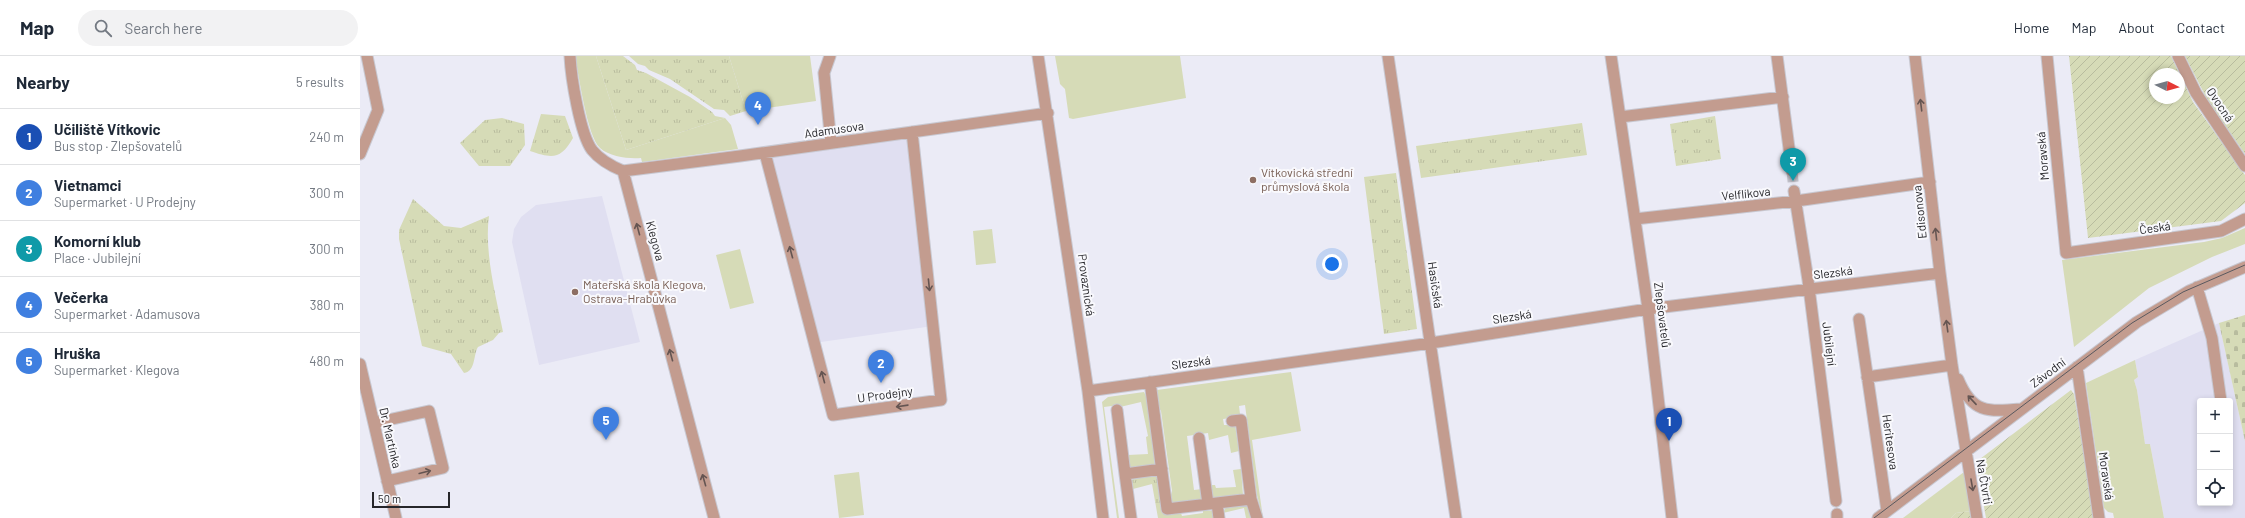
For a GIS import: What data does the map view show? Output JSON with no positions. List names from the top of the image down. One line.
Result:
{"streets":{"street":["Ovocná","Adamusova","Moravská","Velflíkova","Edisonova","Česká","Klegova","Slezská","Provaznická","Hasičská","Zlepšovatelů","Jubilejní","Závodní","U Prodejny","Dr. Martínka","Heritesova","Na Čtvrti"]},"crossings":[["Adamusova","Klegova"],["Adamusova","Provaznická"],["Adamusova","U Prodejny"],["Moravská","Česká"],["Moravská","Závodní"],["Velflíkova","Edisonova"],["Velflíkova","Zlepšovatelů"],["Velflíkova","Jubilejní"],["Edisonova","Slezská"],["Edisonova","Závodní"],["Edisonova","Na Čtvrti"],["Slezská","Provaznická"],["Slezská","Hasičská"],["Slezská","Zlepšovatelů"],["Slezská","Jubilejní"],["Závodní","Heritesova"],["Závodní","Na Čtvrti"]],"one_way":["Edisonova","Klegova","Na Čtvrti"],"places":["Vítkovická střední průmyslová škola","Mateřská škola Klegova, Ostrava-Hrabůvka"],"scale_bar":"50 m","north":"right","page":{"header":"Map","search":"Search here","nav":["Home","Map","About","Contact"],"heading":["Nearby","5 results"],"pins":["4","3","2","5","1"],"list":[{"mark":"1","name":"Učiliště Vítkovic","note":"Bus stop · Zlepšovatelů","value":"240 m"},{"mark":"2","name":"Vietnamci","note":"Supermarket · U Prodejny","value":"300 m"},{"mark":"3","name":"Komorní klub","note":"Place · Jubilejní","value":"300 m"},{"mark":"4","name":"Večerka","note":"Supermarket · Adamusova","value":"380 m"},{"mark":"5","name":"Hruška","note":"Supermarket · Klegova","value":"480 m"}],"map_buttons":["+","−"],"scale":"50 m"}}
